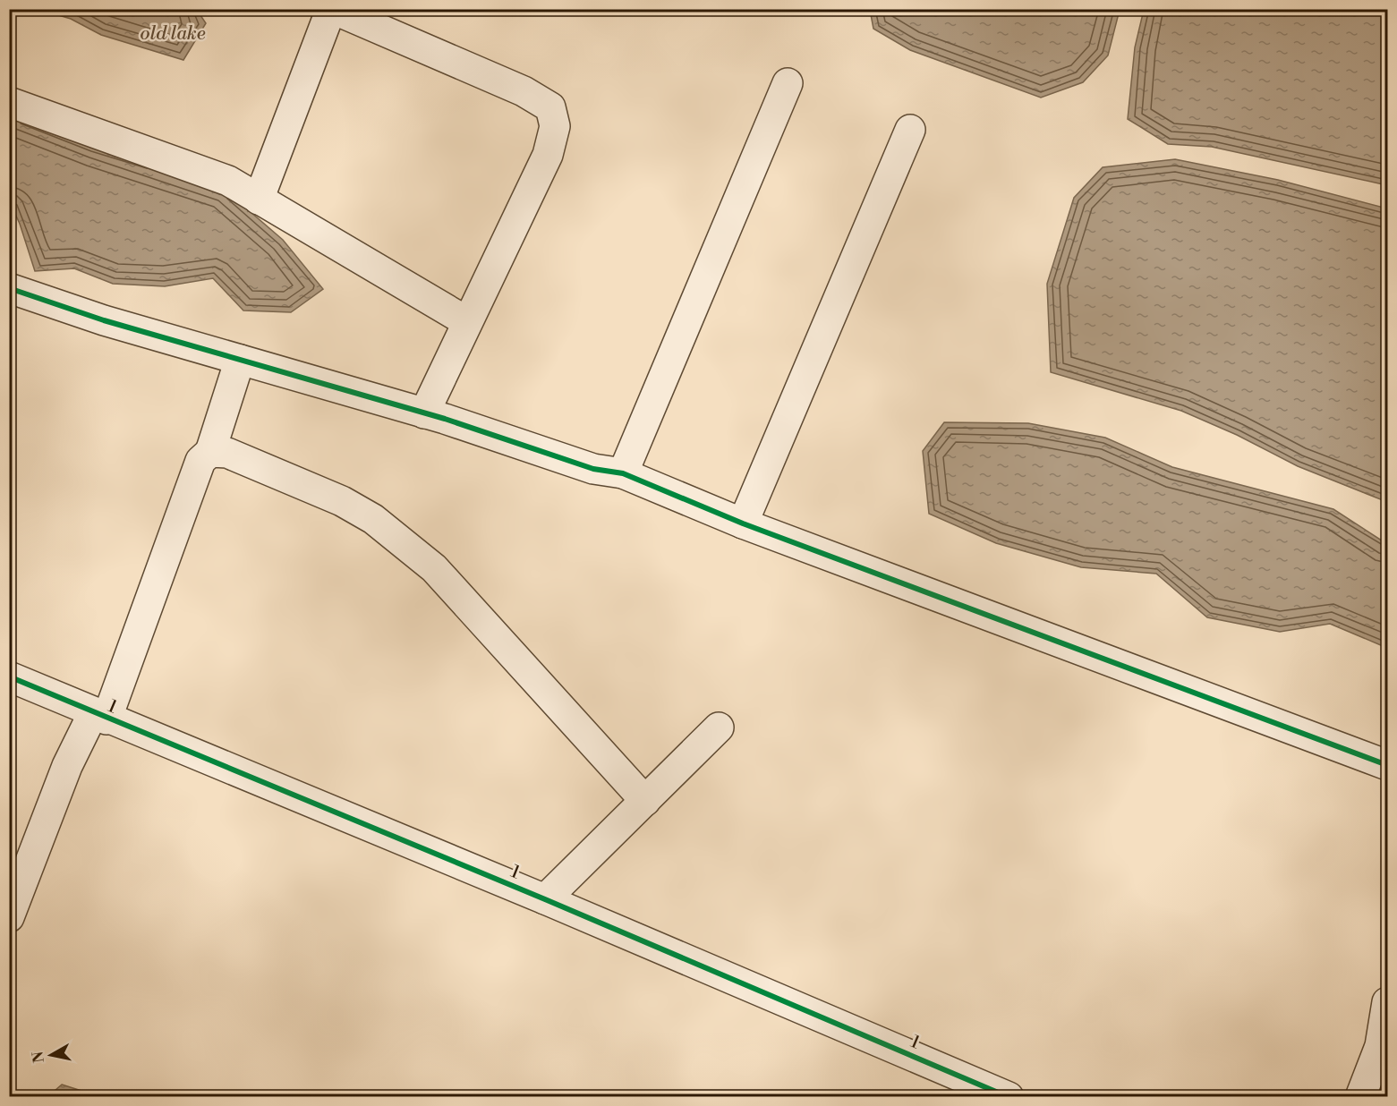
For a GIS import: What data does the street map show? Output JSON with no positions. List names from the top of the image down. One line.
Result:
{"streets":{"street":["1"]},"water":["old lake"],"north":"left"}
